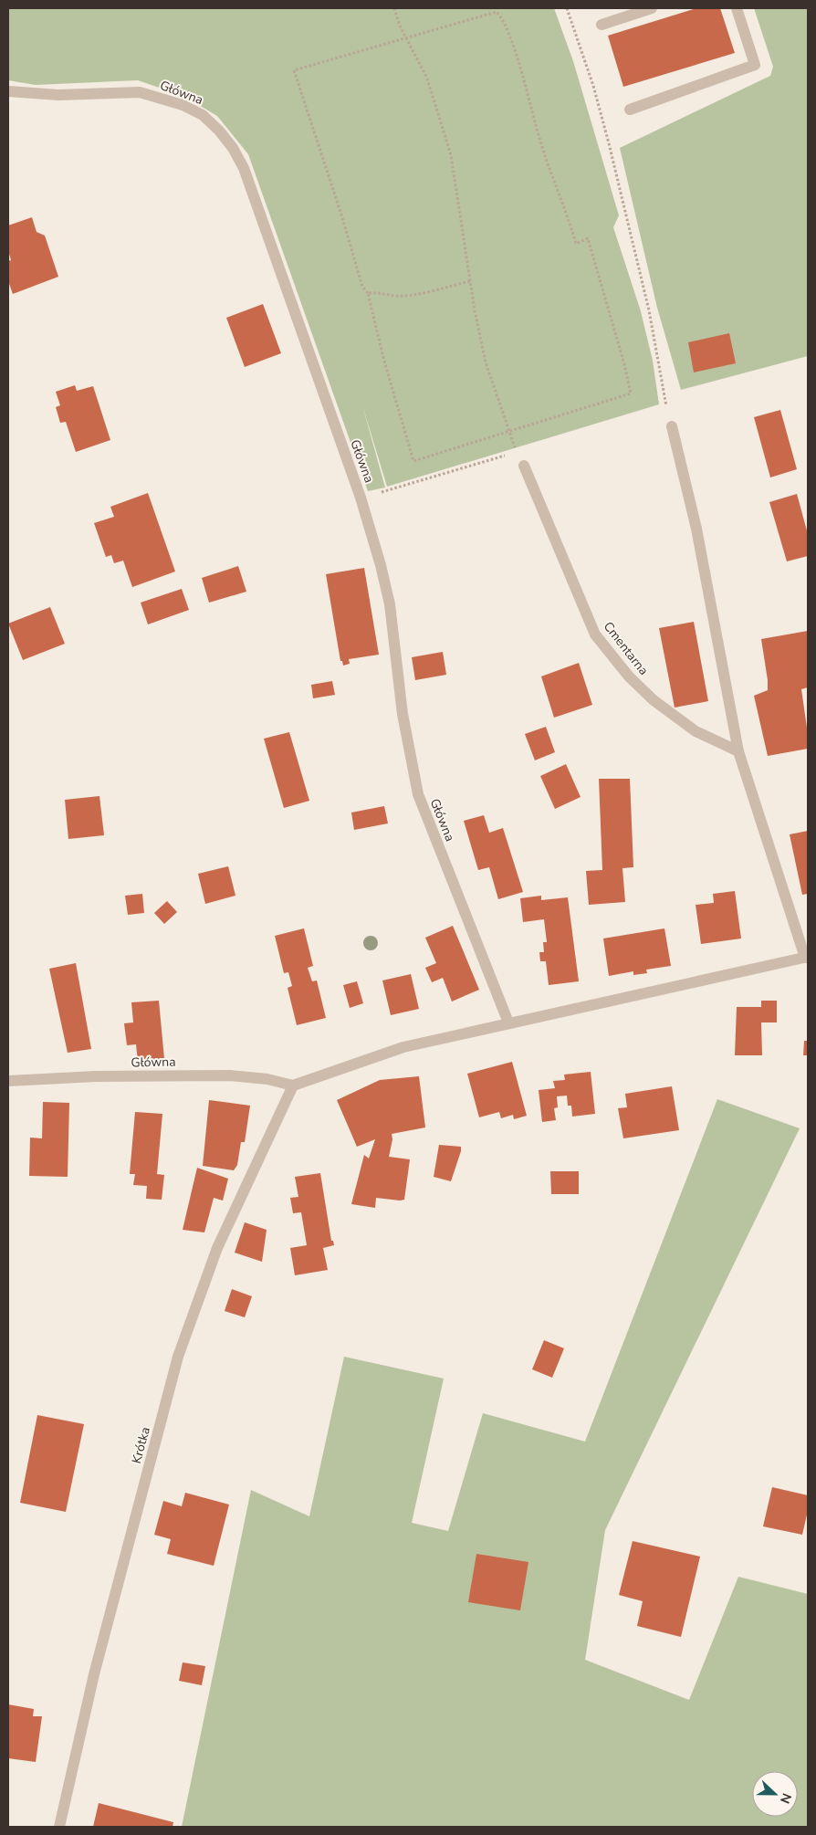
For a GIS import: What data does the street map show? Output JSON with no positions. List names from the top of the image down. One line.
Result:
{"streets":{"street":["Główna","Cmentarna","Krótka"]},"crossings":[["Główna","Krótka"]],"north":"right"}
